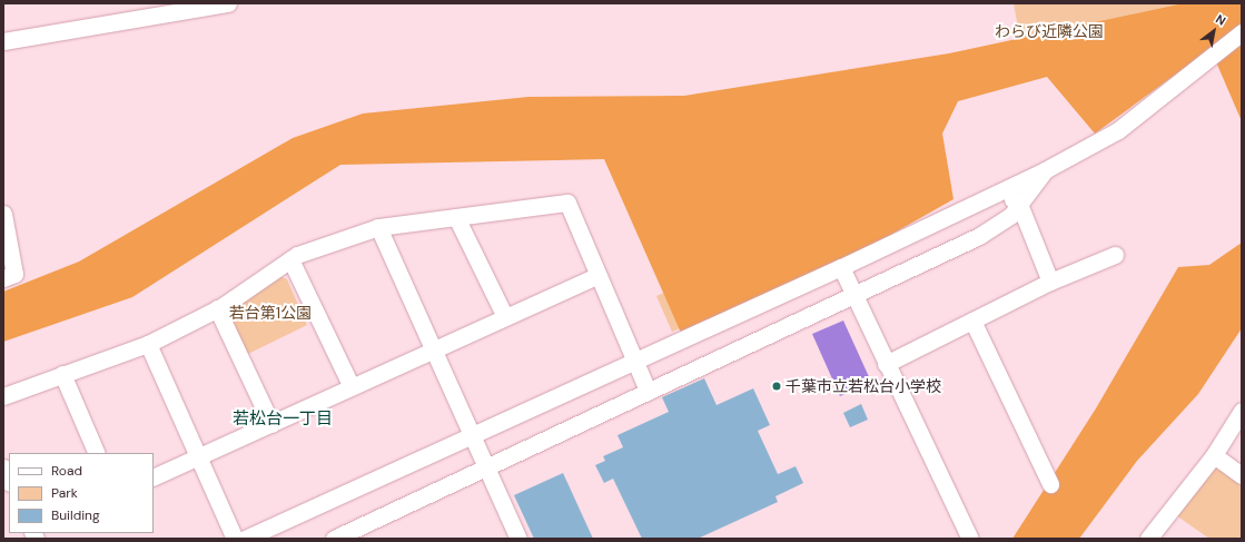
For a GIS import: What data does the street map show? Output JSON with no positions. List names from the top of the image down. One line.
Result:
{"districts":["若松台一丁目"],"parks":["わらび近隣公園","若台第1公園"],"places":["千葉市立若松台小学校"],"legend":["Road","Park","Building"],"north":"top right"}
